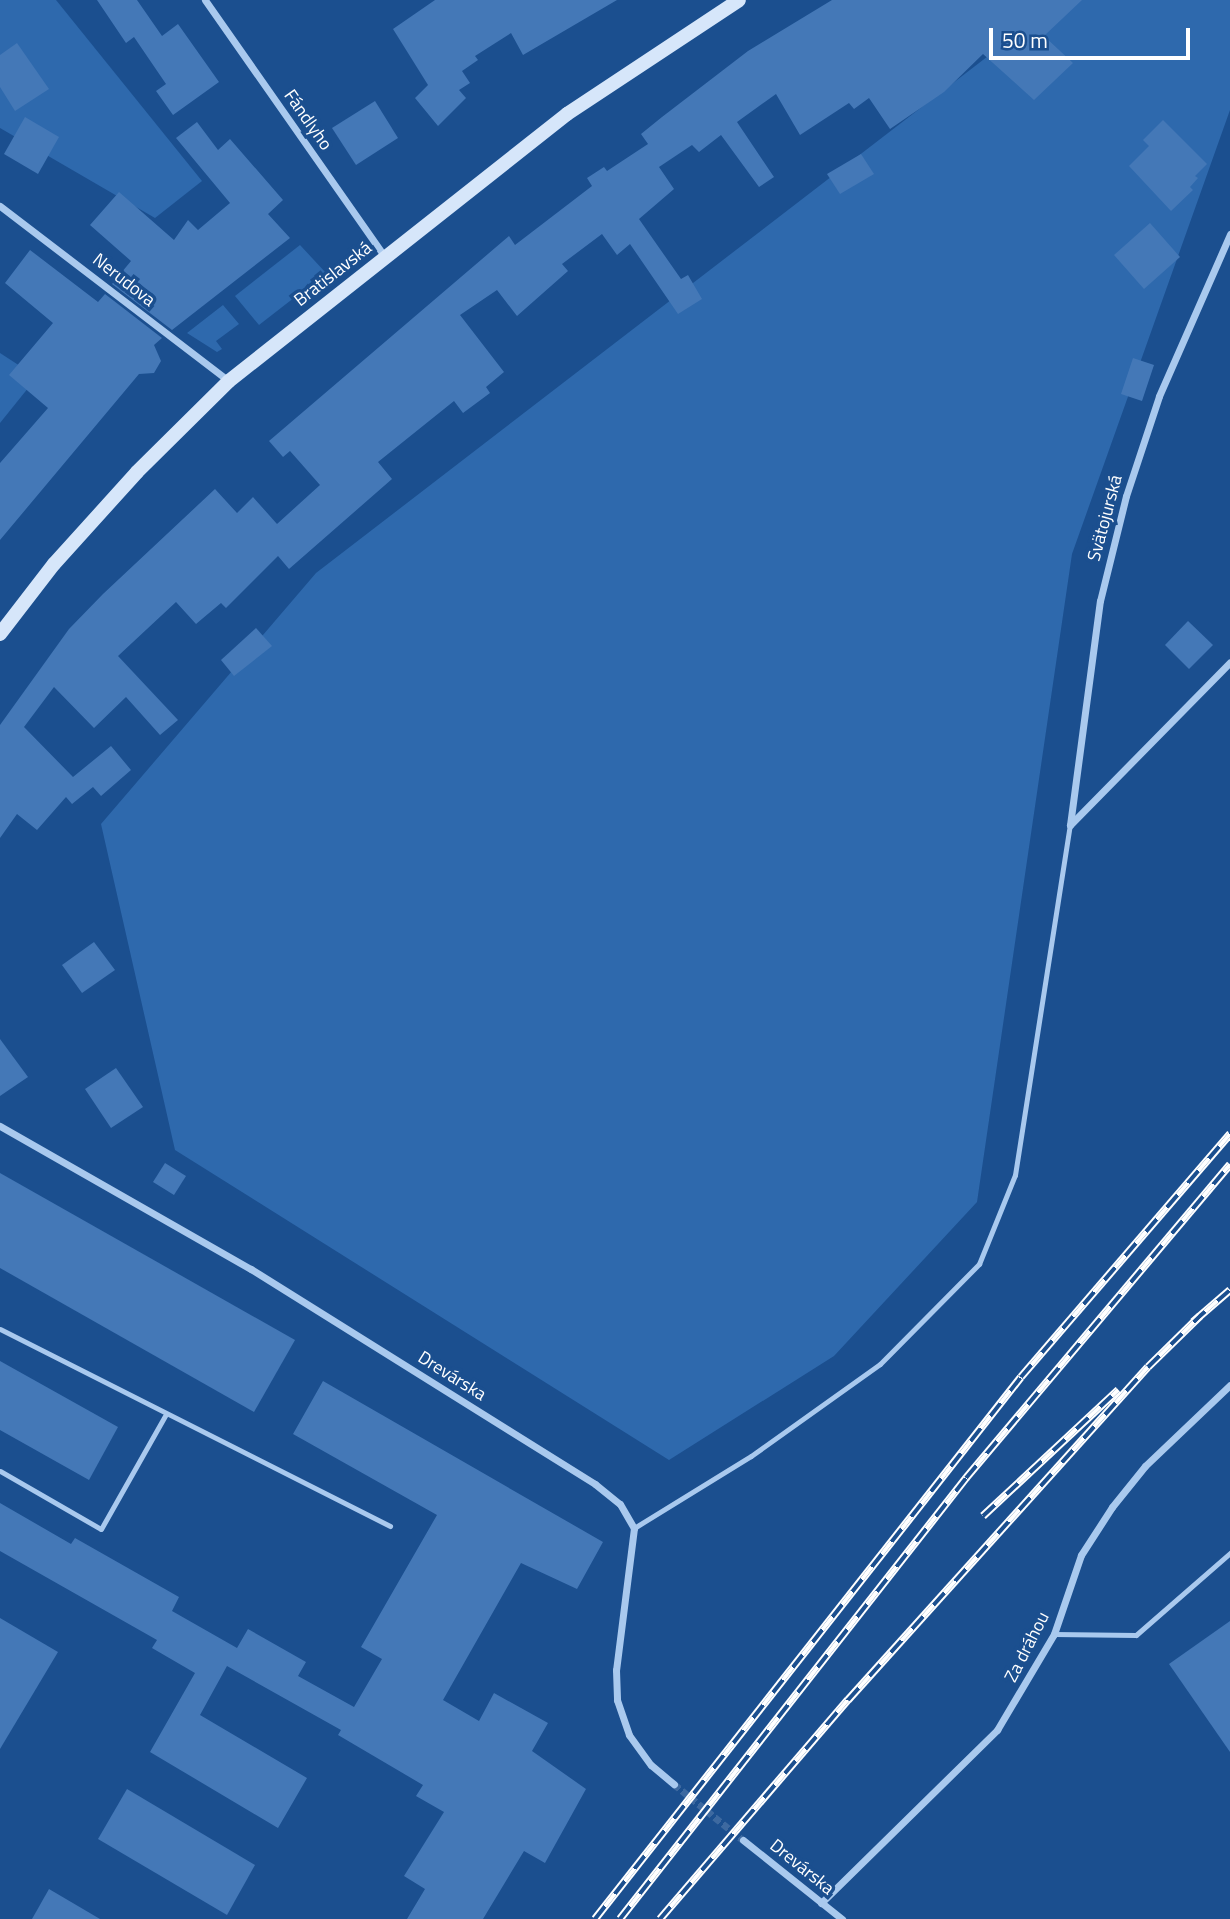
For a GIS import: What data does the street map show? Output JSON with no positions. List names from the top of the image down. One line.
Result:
{"streets":{"main road":["Bratislavská"],"street":["Fándlyho","Nerudova","Svätojurská","Drevárska","Za dráhou"]},"crossings":[["Fándlyho","Bratislavská"],["Bratislavská","Nerudova"],["Drevárska","Za dráhou"]],"scale_bar":"50 m"}
